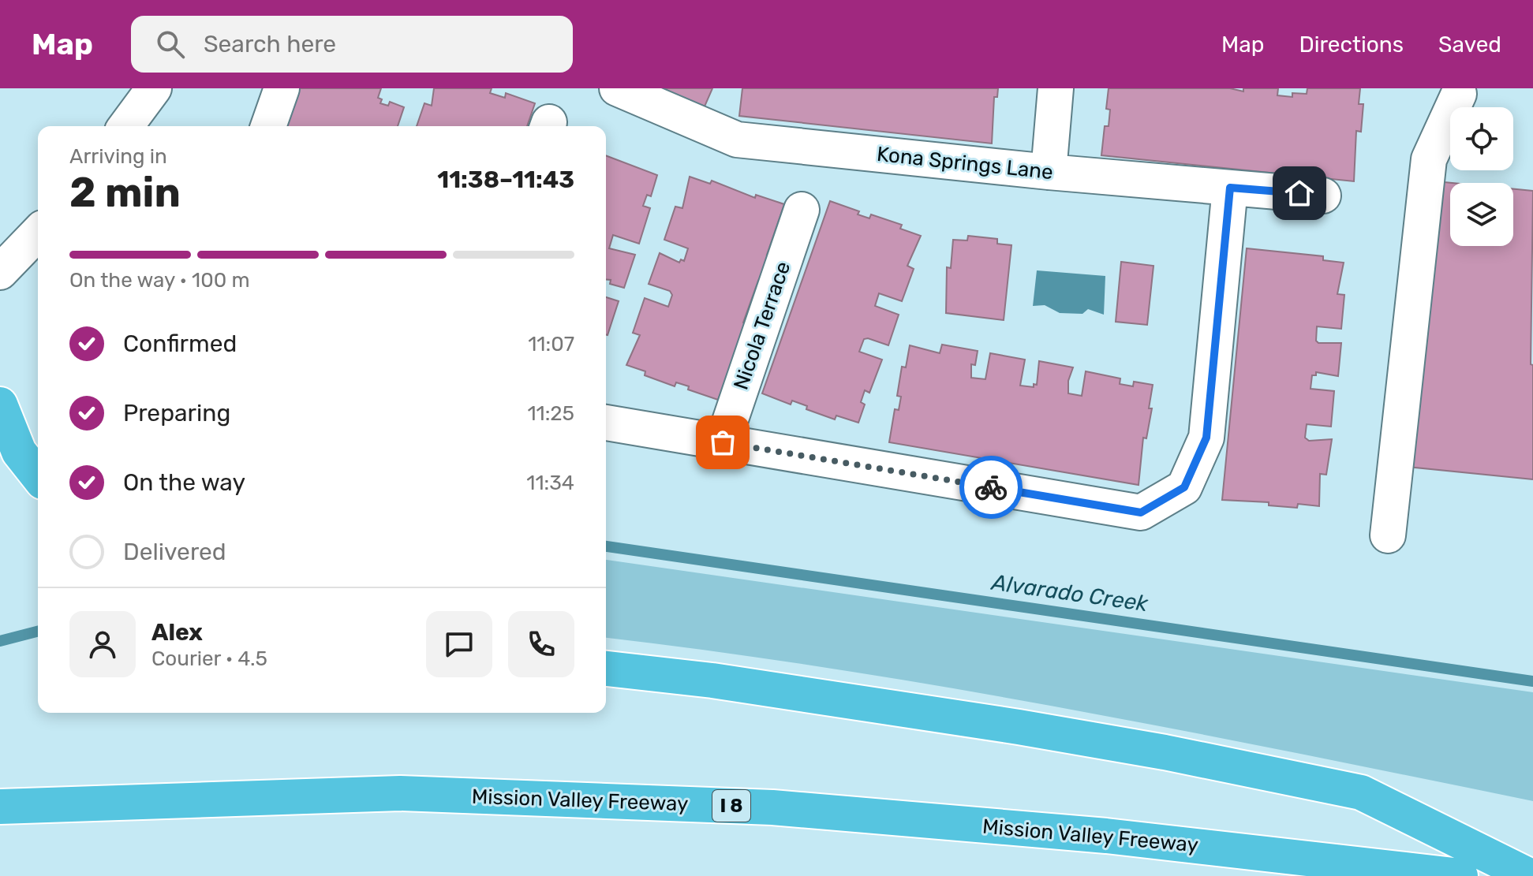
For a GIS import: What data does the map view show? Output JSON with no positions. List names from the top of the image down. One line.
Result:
{"streets":{"highway":["Mission Valley Freeway","I 8"],"street":["Kona Springs Lane","Nicola Terrace"]},"water":["Alvarado Creek"],"page":{"header":"Map","search":"Search here","nav":["Map","Directions","Saved"],"heading":["2 min","Arriving in","11:38–11:43"],"panel":["Alex","Courier · 4.5"],"bar":"On the way · 100 m","list":[["Confirmed","11:07"],["Preparing","11:25"],["On the way","11:34"],"Delivered"]}}
